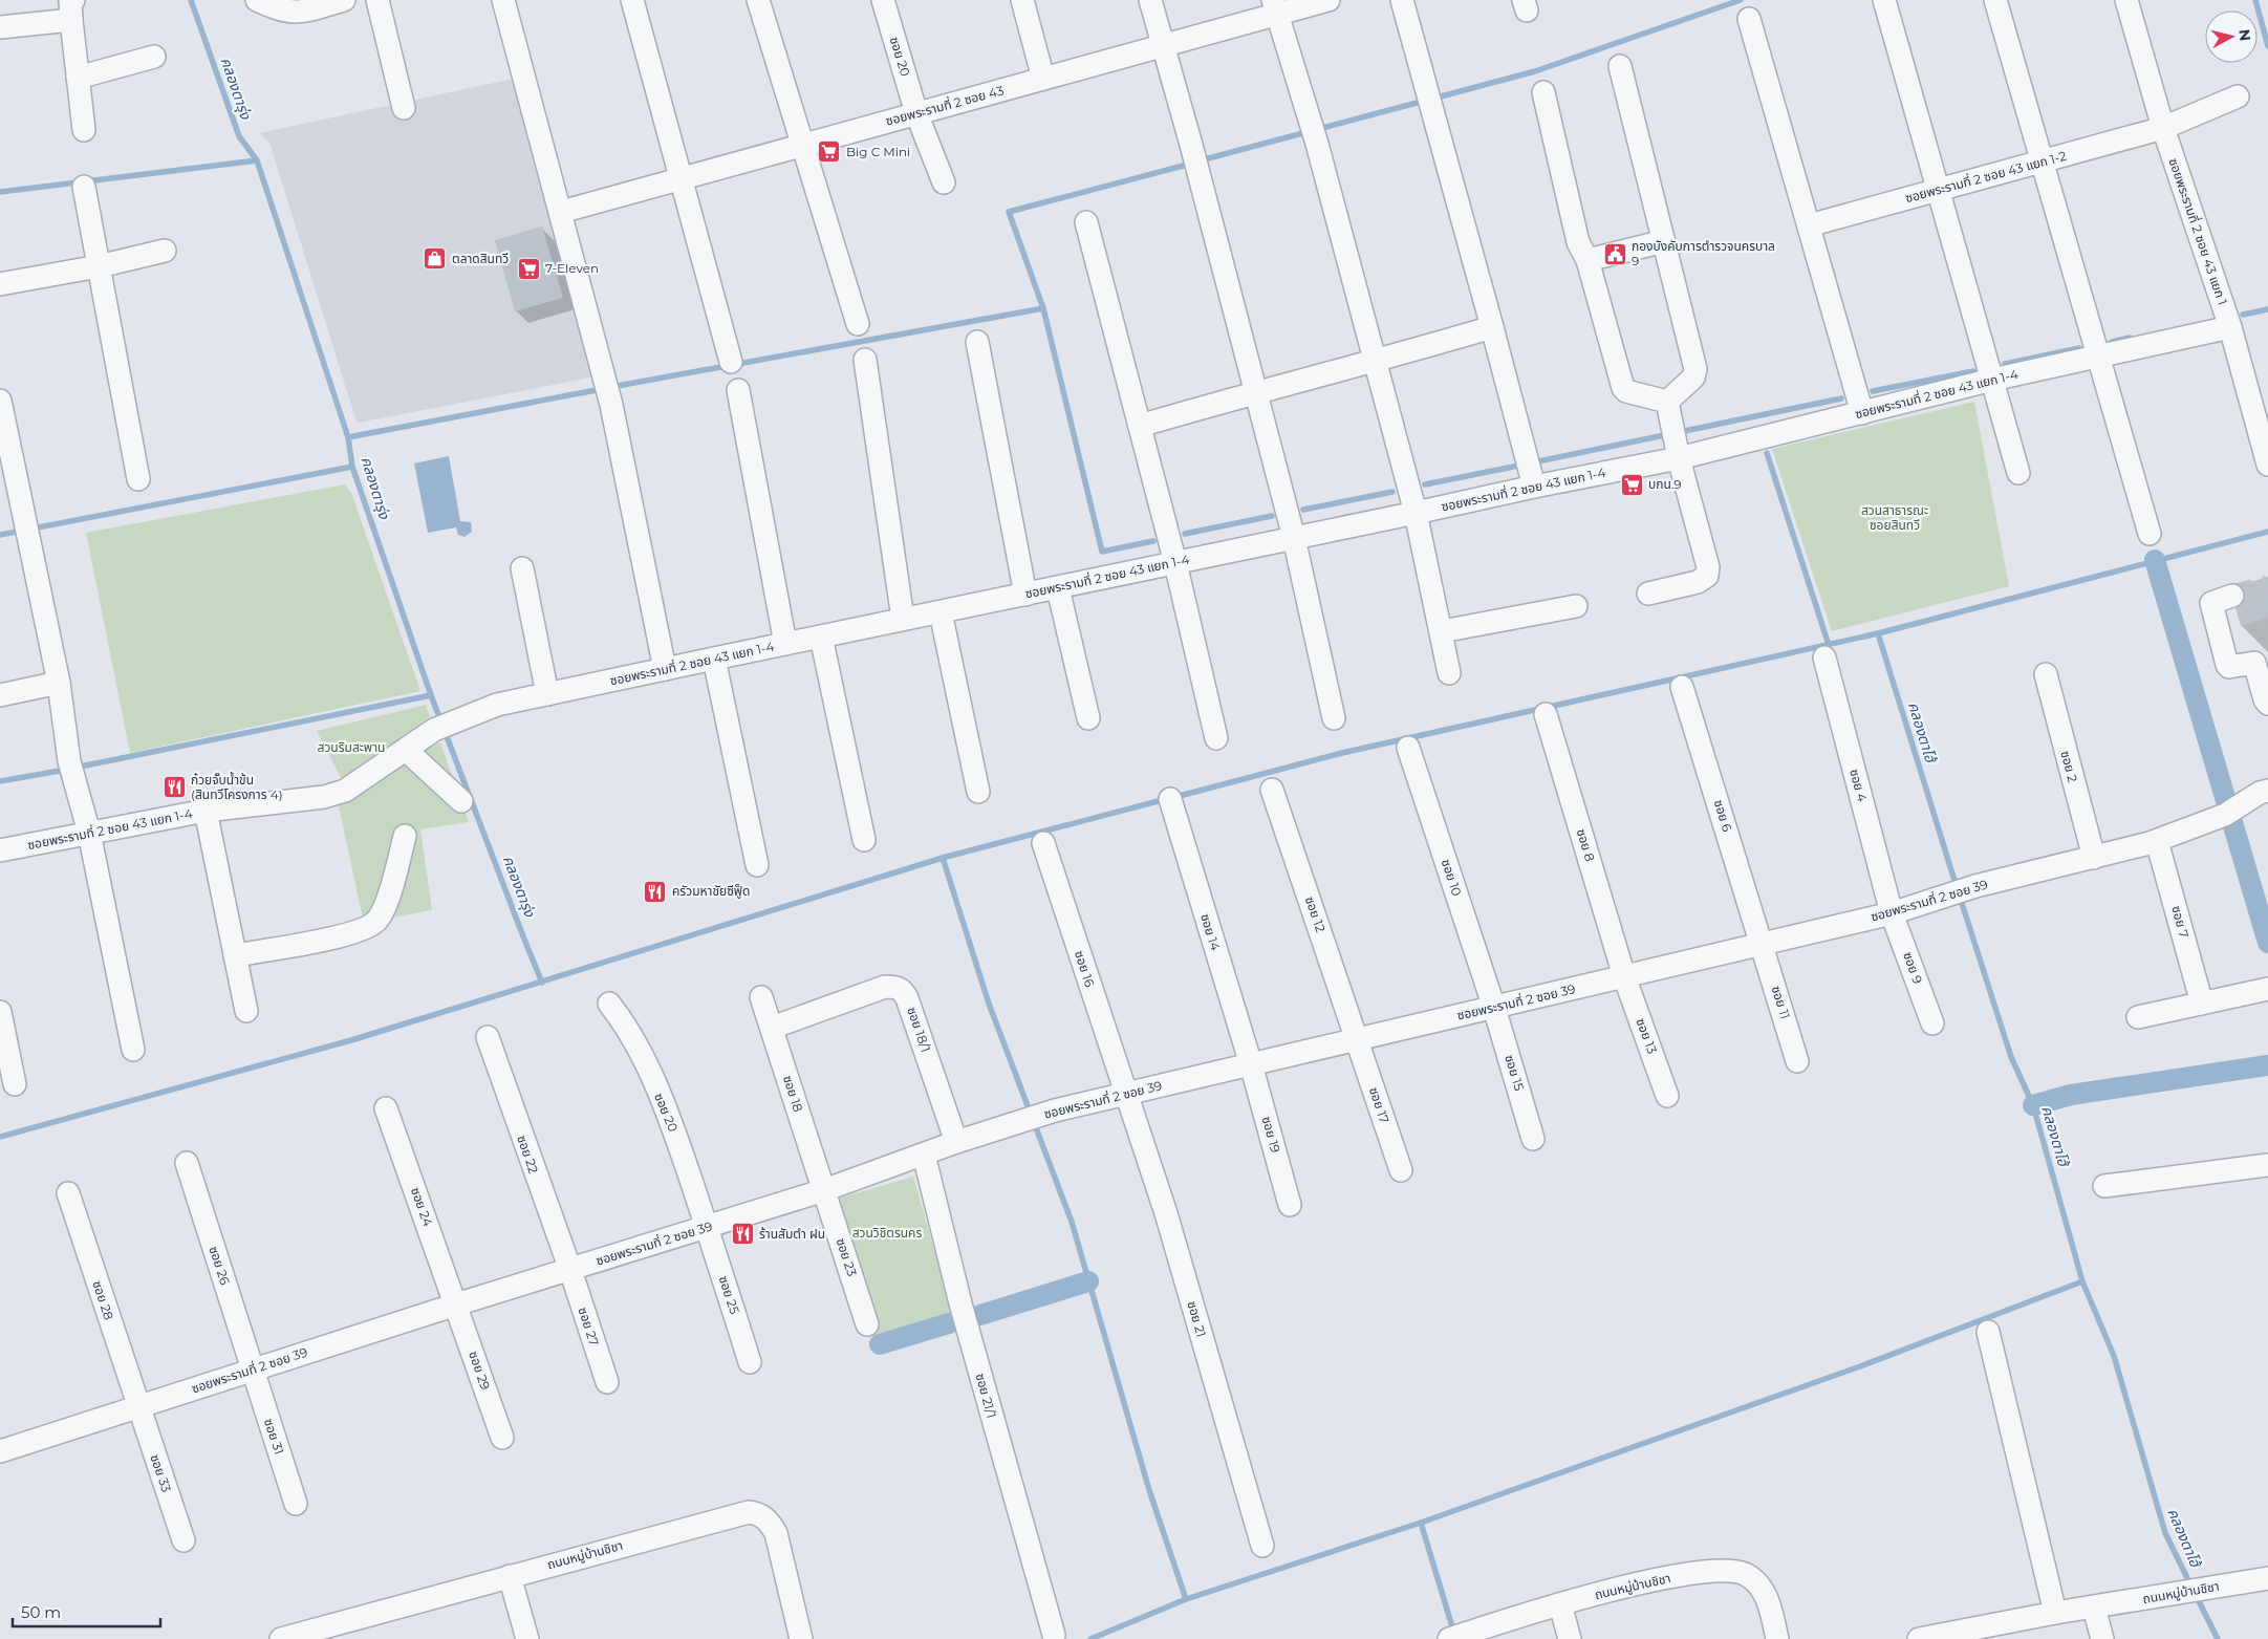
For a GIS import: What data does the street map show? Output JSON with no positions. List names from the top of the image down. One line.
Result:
{"streets":{"street":["ซอย 20","ซอยพระรามที่ 2 ซอย 43","ซอยพระรามที่ 2 ซอย 43 แยก 1-2","ซอยพระรามที่ 2 ซอย 43 แยก 1","ซอยพระรามที่ 2 ซอย 43 แยก 1-4","ซอย 2","ซอย 4","ซอย 6","ซอย 8","ซอย 10","ซอยพระรามที่ 2 ซอย 39","ซอย 12","ซอย 7","ซอย 14","ซอย 9","ซอย 16","ซอย 11","ซอย 18/1","ซอย 13","ซอย 15","ซอย 18","ซอย 17","ซอย 19","ซอย 22","ซอย 24","ซอย 23","ซอย 26","ซอย 25","ซอย 28","ซอย 21","ซอย 27","ซอย 29","ซอย 21/1","ซอย 31","ซอย 33","ถนนหมู่บ้านชิชา"]},"crossings":[["ซอย 20","ซอยพระรามที่ 2 ซอย 43"],["ซอย 20","ซอยพระรามที่ 2 ซอย 39"],["ซอย 20","ซอย 25"],["ซอยพระรามที่ 2 ซอย 43 แยก 1-2","ซอยพระรามที่ 2 ซอย 43 แยก 1"],["ซอยพระรามที่ 2 ซอย 43 แยก 1","ซอยพระรามที่ 2 ซอย 43 แยก 1-4"],["ซอย 2","ซอยพระรามที่ 2 ซอย 39"],["ซอย 4","ซอยพระรามที่ 2 ซอย 39"],["ซอย 4","ซอย 9"],["ซอย 6","ซอยพระรามที่ 2 ซอย 39"],["ซอย 6","ซอย 11"],["ซอย 8","ซอยพระรามที่ 2 ซอย 39"],["ซอย 8","ซอย 13"],["ซอย 10","ซอยพระรามที่ 2 ซอย 39"],["ซอย 10","ซอย 15"],["ซอยพระรามที่ 2 ซอย 39","ซอย 12"],["ซอยพระรามที่ 2 ซอย 39","ซอย 7"],["ซอยพระรามที่ 2 ซอย 39","ซอย 14"],["ซอยพระรามที่ 2 ซอย 39","ซอย 9"],["ซอยพระรามที่ 2 ซอย 39","ซอย 16"],["ซอยพระรามที่ 2 ซอย 39","ซอย 11"],["ซอยพระรามที่ 2 ซอย 39","ซอย 18/1"],["ซอยพระรามที่ 2 ซอย 39","ซอย 13"],["ซอยพระรามที่ 2 ซอย 39","ซอย 15"],["ซอยพระรามที่ 2 ซอย 39","ซอย 18"],["ซอยพระรามที่ 2 ซอย 39","ซอย 17"],["ซอยพระรามที่ 2 ซอย 39","ซอย 19"],["ซอยพระรามที่ 2 ซอย 39","ซอย 22"],["ซอยพระรามที่ 2 ซอย 39","ซอย 24"],["ซอยพระรามที่ 2 ซอย 39","ซอย 23"],["ซอยพระรามที่ 2 ซอย 39","ซอย 26"],["ซอยพระรามที่ 2 ซอย 39","ซอย 25"],["ซอยพระรามที่ 2 ซอย 39","ซอย 28"],["ซอยพระรามที่ 2 ซอย 39","ซอย 21"],["ซอยพระรามที่ 2 ซอย 39","ซอย 27"],["ซอยพระรามที่ 2 ซอย 39","ซอย 29"],["ซอยพระรามที่ 2 ซอย 39","ซอย 21/1"],["ซอยพระรามที่ 2 ซอย 39","ซอย 31"],["ซอยพระรามที่ 2 ซอย 39","ซอย 33"],["ซอย 12","ซอย 17"],["ซอย 14","ซอย 19"],["ซอย 16","ซอย 21"],["ซอย 18/1","ซอย 18"],["ซอย 18","ซอย 23"],["ซอย 22","ซอย 27"],["ซอย 24","ซอย 29"],["ซอย 26","ซอย 31"],["ซอย 28","ซอย 33"]],"water":["คลองตารุ่ง","คลองตาโฮ้"],"parks":["สวนสาธารณะ ซอยสินทวี","สวนริมสะพาน","สวนวิชิตรนคร"],"places":{"supermarket":["Big C Mini","7-Eleven","บกน.9"],"public building":["กองบังคับการตำรวจนครบาล 9"],"shop":["ตลาดสินทวี"],"restaurant":["ก๋วยจั๊บน้ำข้น (สินทวีโครงการ 4)","ครัวมหาชัยซีฟู็ด","ร้านสัมตำ ฝน"]},"scale_bar":"50 m","north":"right"}
